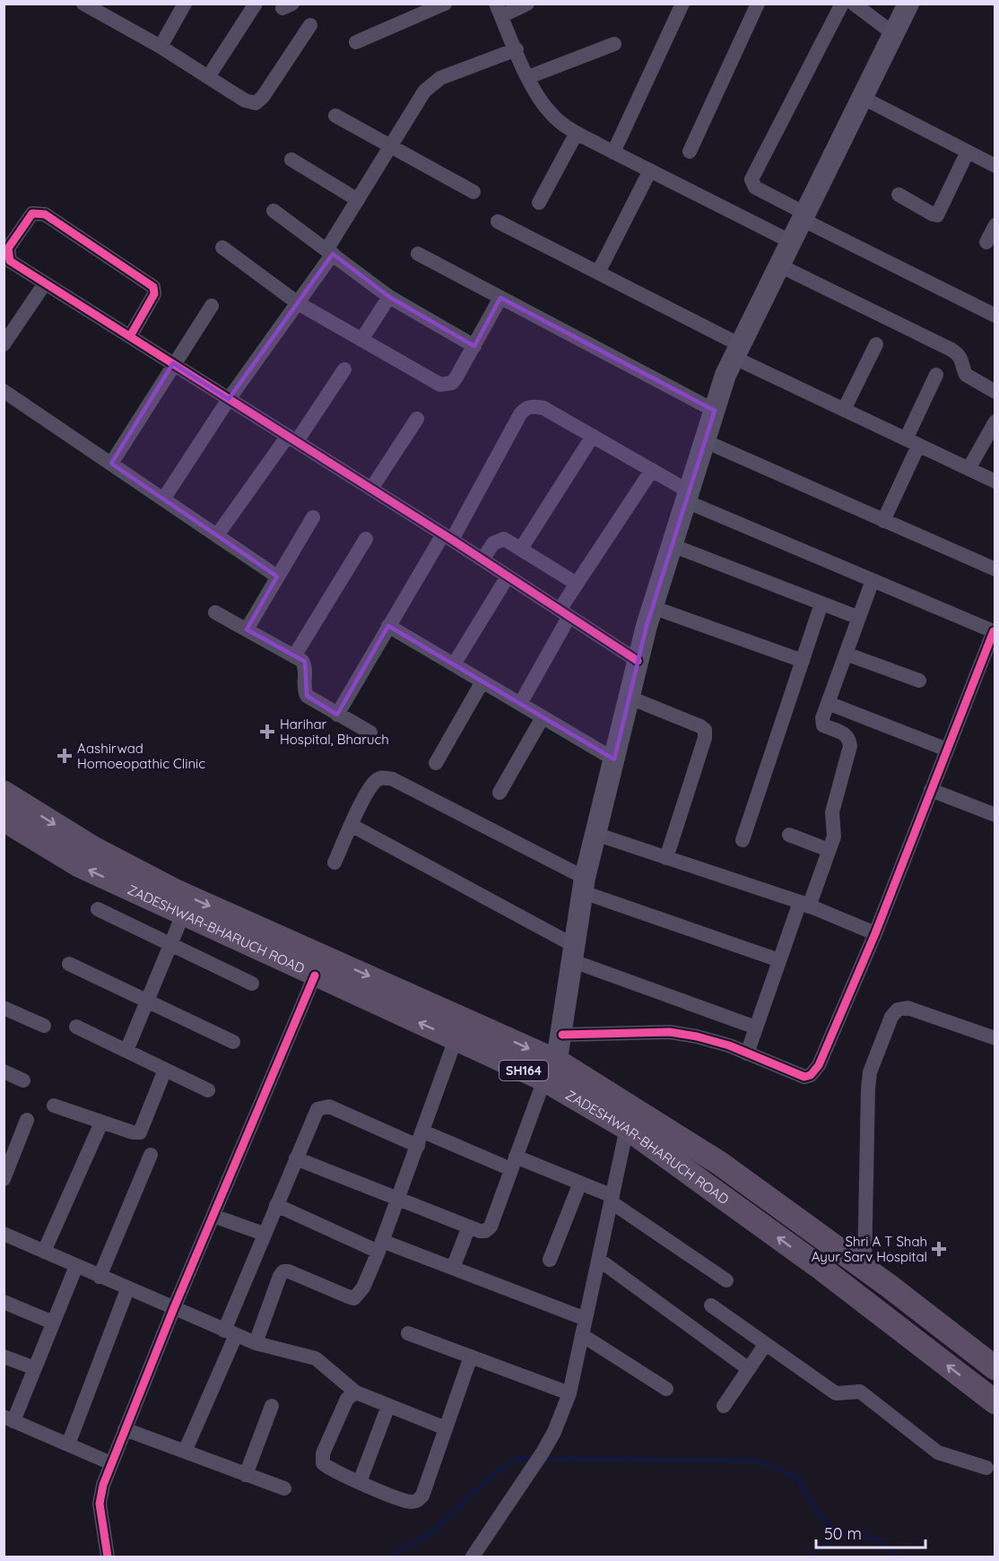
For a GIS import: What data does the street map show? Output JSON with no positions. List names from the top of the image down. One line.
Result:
{"streets":{"main road":["ZADESHWAR-BHARUCH ROAD","SH164"]},"places":{"health":["Harihar Hospital, Bharuch","Aashirwad Homoeopathic Clinic","Shri A T Shah Ayur Sarv Hospital"]},"scale_bar":"50 m"}
